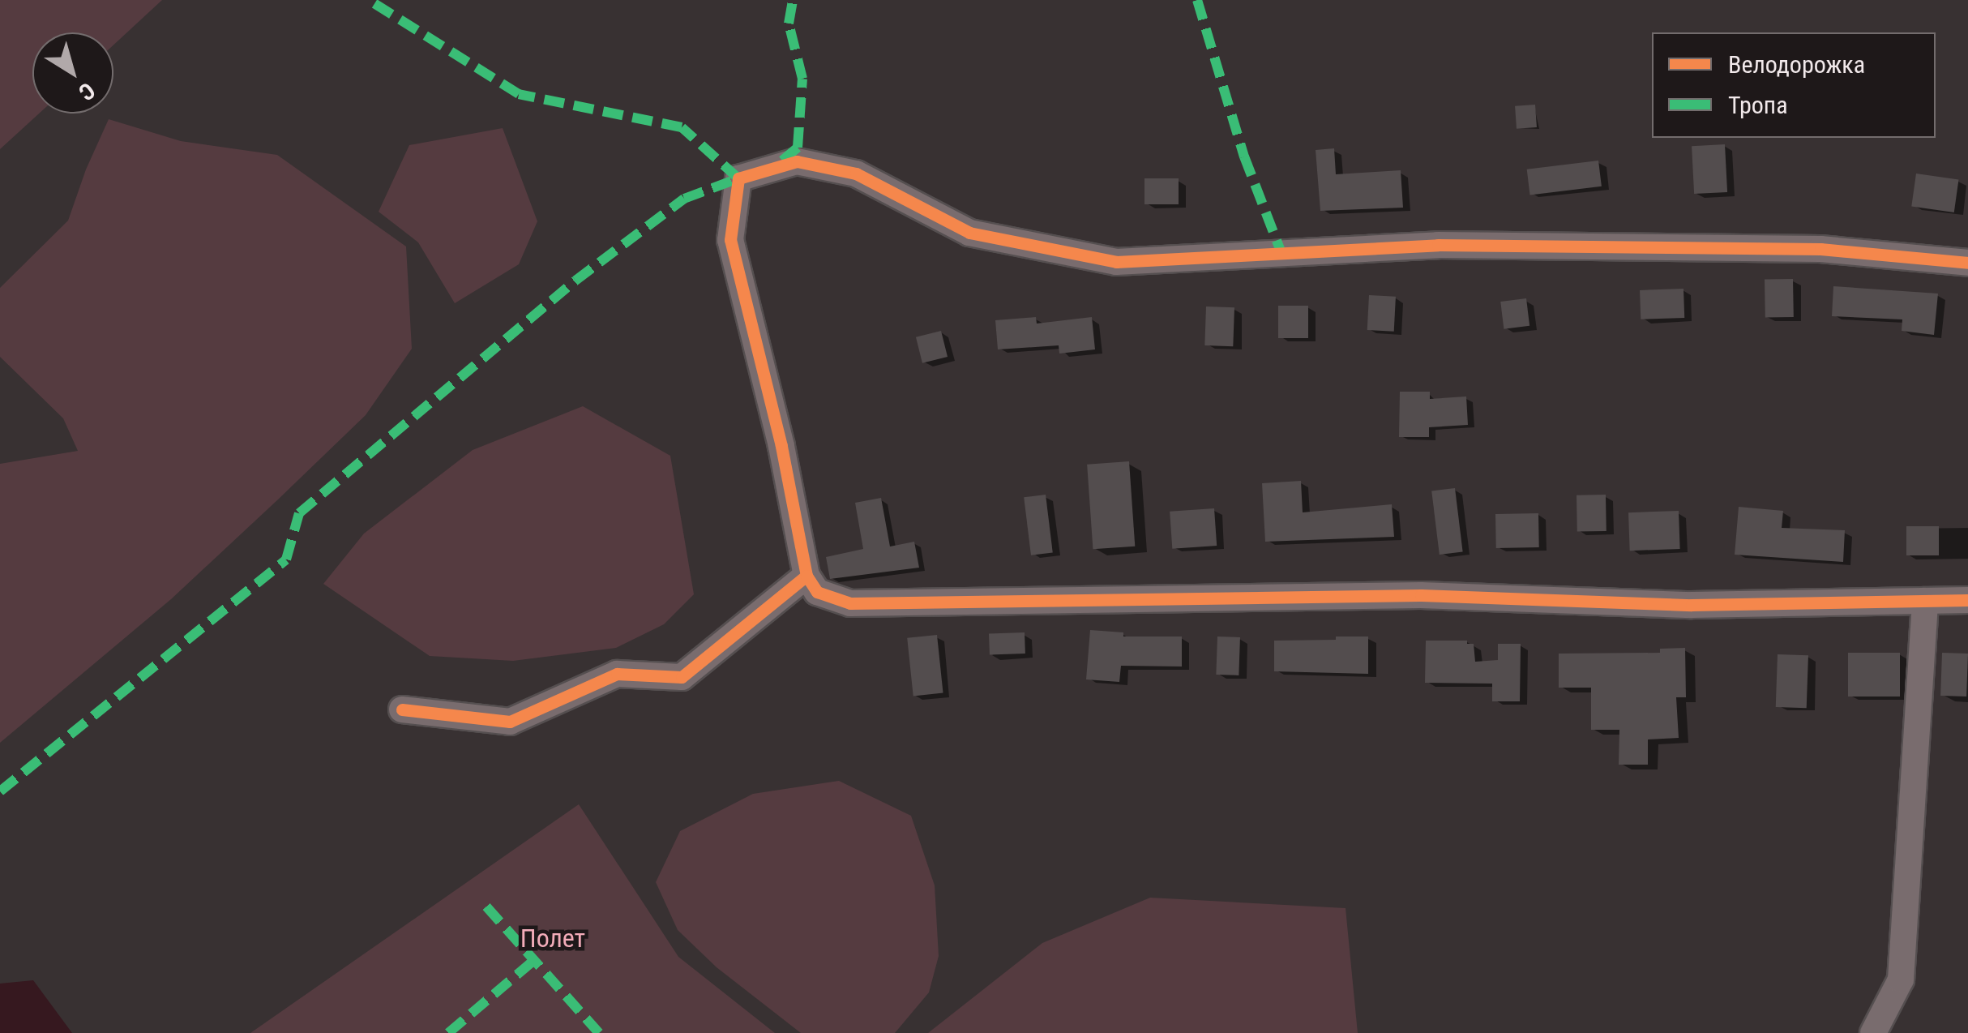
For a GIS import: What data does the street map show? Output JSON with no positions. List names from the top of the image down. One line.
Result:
{"parks":["Полет"],"legend":["Велодорожка","Тропа"],"north":"bottom right"}
